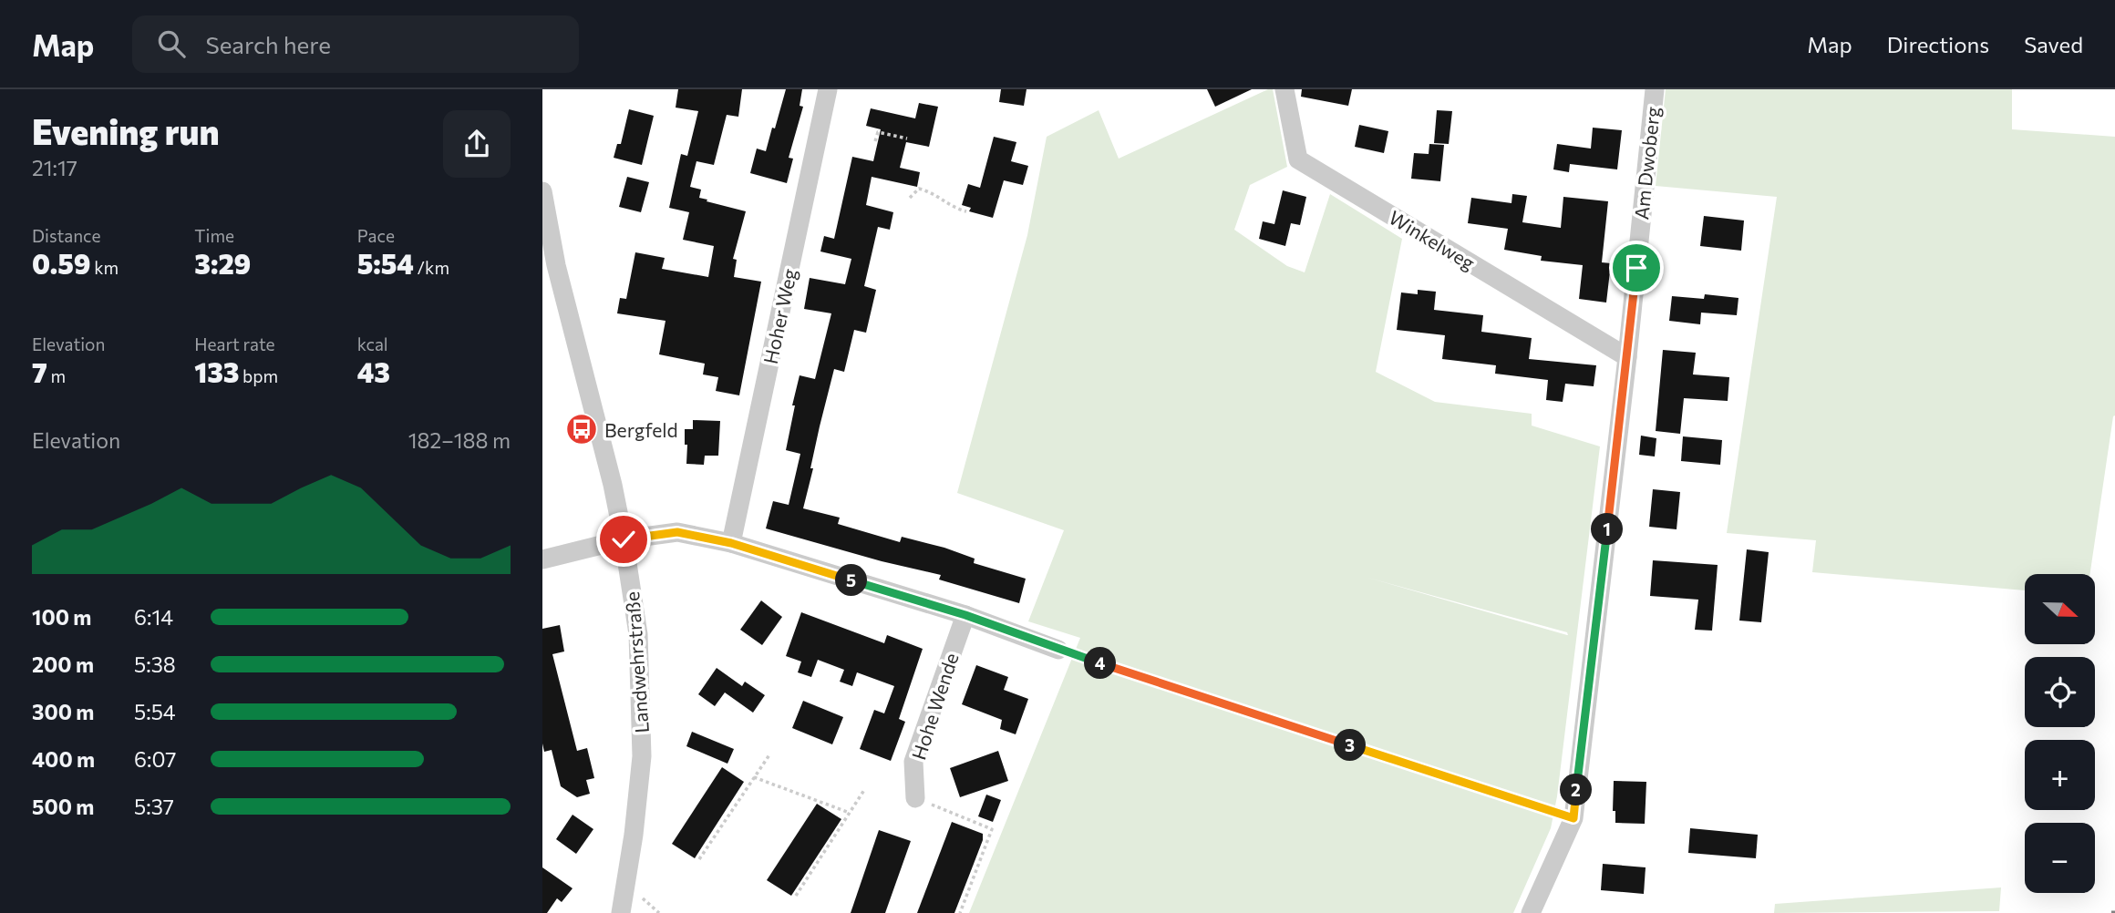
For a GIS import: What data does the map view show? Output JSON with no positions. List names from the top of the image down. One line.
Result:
{"streets":{"street":["Am Dwoberg","Winkelweg","Hoher Weg","Landwehrstraße","Hohe Wende"]},"crossings":[["Am Dwoberg","Winkelweg"]],"places":{"bus stop":["Bergfeld"]},"north":"right","page":{"header":"Map","search":"Search here","nav":["Map","Directions","Saved"],"heading":["Evening run","21:17"],"stats":[["Distance","0.59 km"],["Time","3:29"],["Pace","5:54 /km"],["Elevation","7 m"],["Heart rate","133 bpm"],["kcal","43"]],"chart":["Elevation","182–188 m"],"pins":["1","5","4","3","2"],"map_buttons":["+","−"],"list":[{"name":"100 m","note":"6:14"},{"name":"200 m","note":"5:38"},{"name":"300 m","note":"5:54"},{"name":"400 m","note":"6:07"},{"name":"500 m","note":"5:37"}]}}
